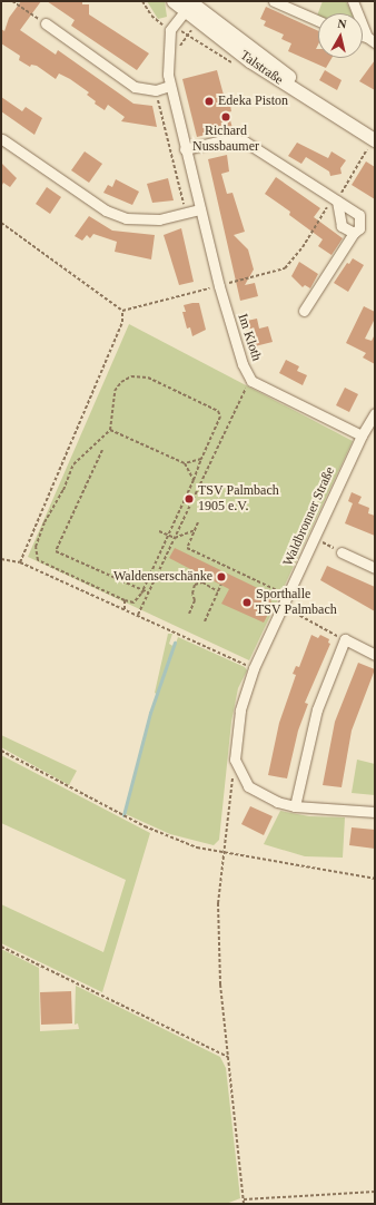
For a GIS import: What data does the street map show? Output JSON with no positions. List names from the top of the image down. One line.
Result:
{"streets":{"main road":["Talstraße"],"street":["Im Kloth","Waldbronner Straße"]},"crossings":[["Talstraße","Im Kloth"],["Im Kloth","Waldbronner Straße"]],"places":["Edeka Piston","Richard Nussbaumer","TSV Palmbach 1905 e.V.","Waldenserschänke","Sporthalle TSV Palmbach"],"north":"top"}
